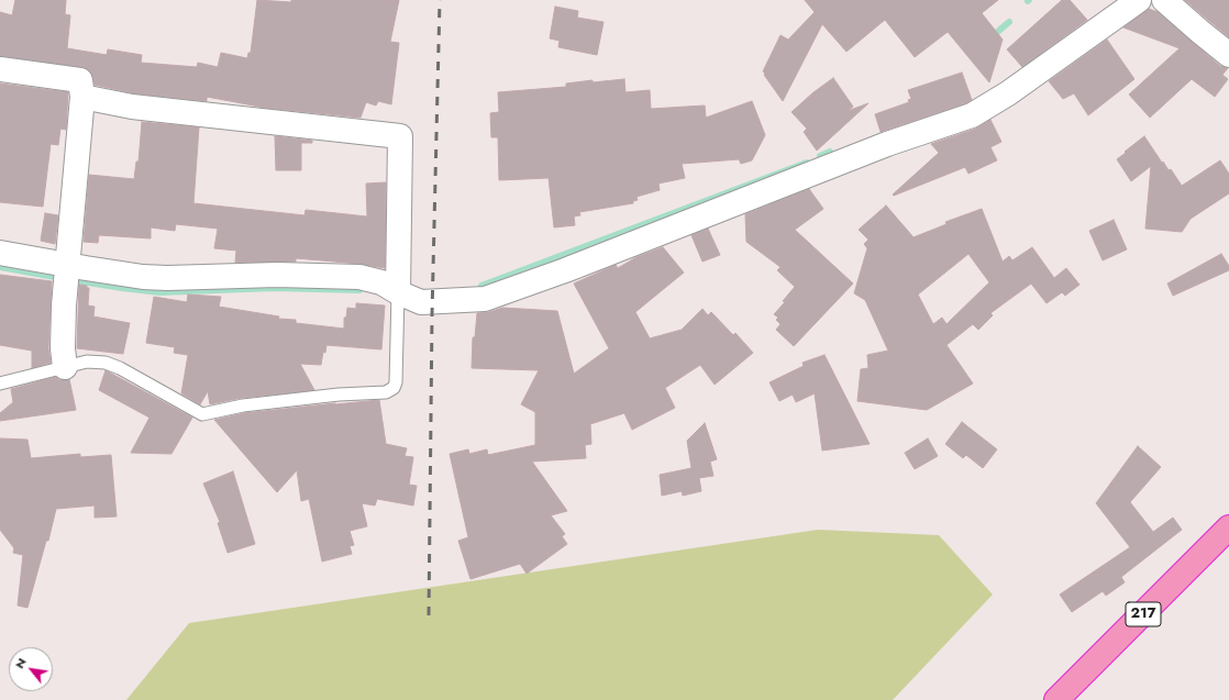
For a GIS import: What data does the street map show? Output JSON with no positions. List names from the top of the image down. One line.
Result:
{"streets":{"highway":["217"]},"north":"top left"}
